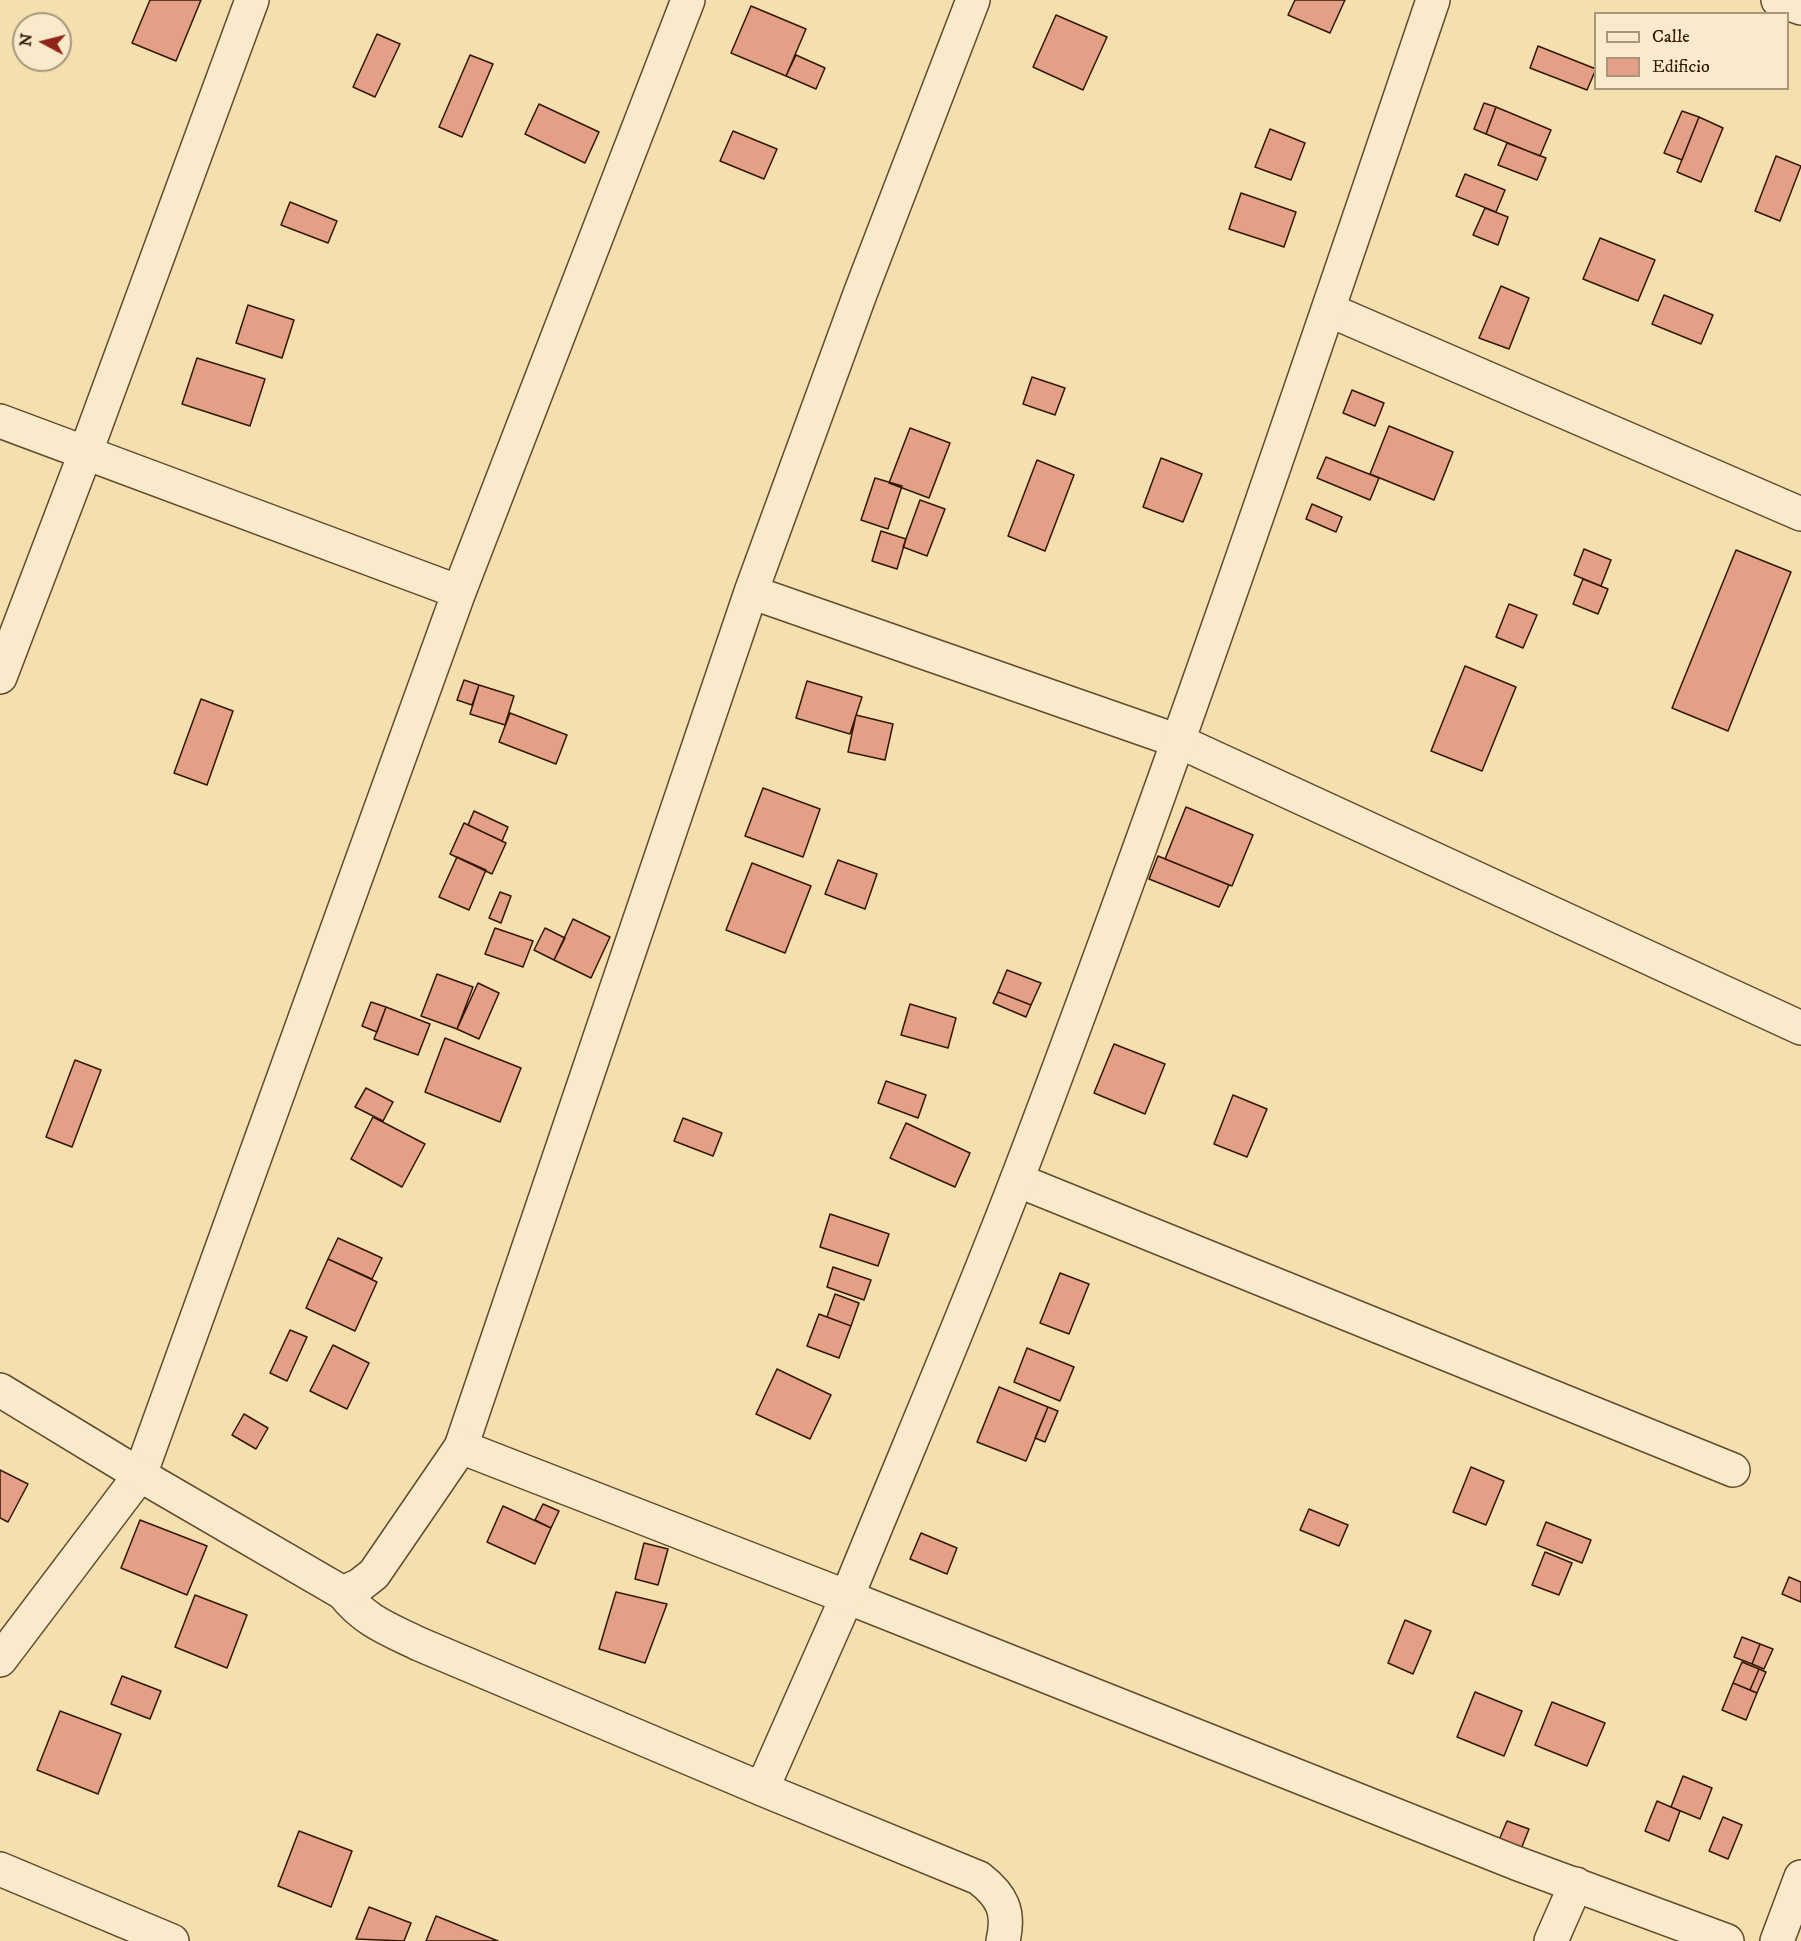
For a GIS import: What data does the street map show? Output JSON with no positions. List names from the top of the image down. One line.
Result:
{"legend":["Calle","Edificio"],"north":"left"}
